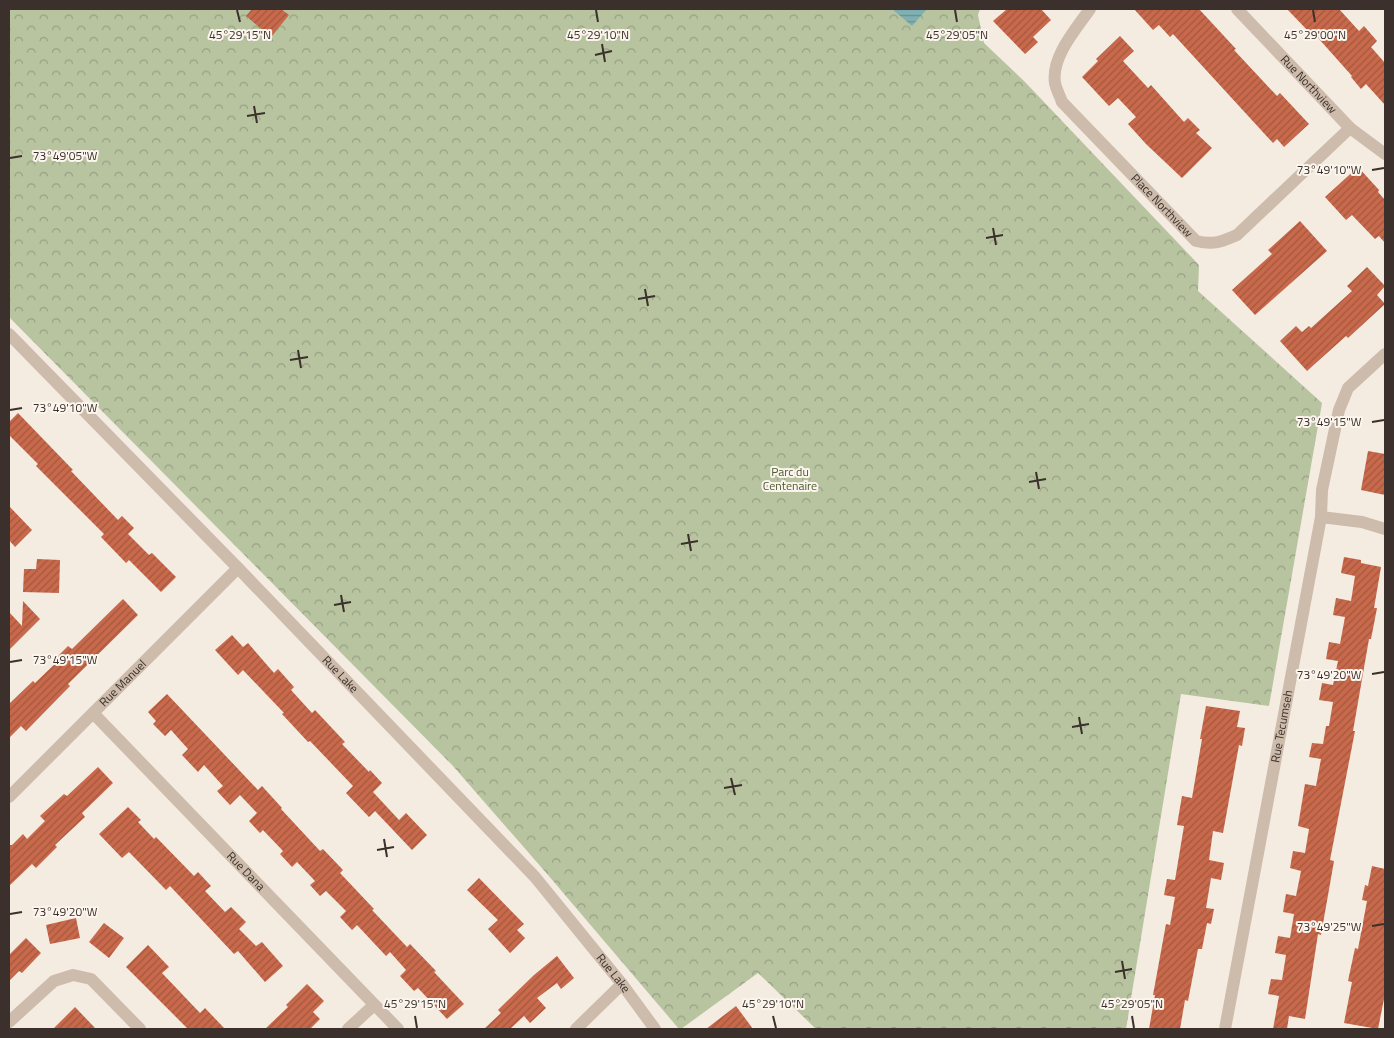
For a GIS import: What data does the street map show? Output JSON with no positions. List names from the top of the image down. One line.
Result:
{"streets":{"street":["Rue Northview","Place Northview","Rue Lake","Rue Manuel","Rue Tecumseh","Rue Dana"]},"crossings":[["Rue Northview","Place Northview"],["Rue Lake","Rue Manuel"],["Rue Manuel","Rue Dana"]],"parks":["Parc du Centenaire"],"coordinates":["45°29'15\"N","45°29'10\"N","45°29'05\"N","45°29'00\"N","73°49'05\"W","73°49'10\"W","73°49'15\"W","73°49'20\"W","73°49'25\"W"]}
